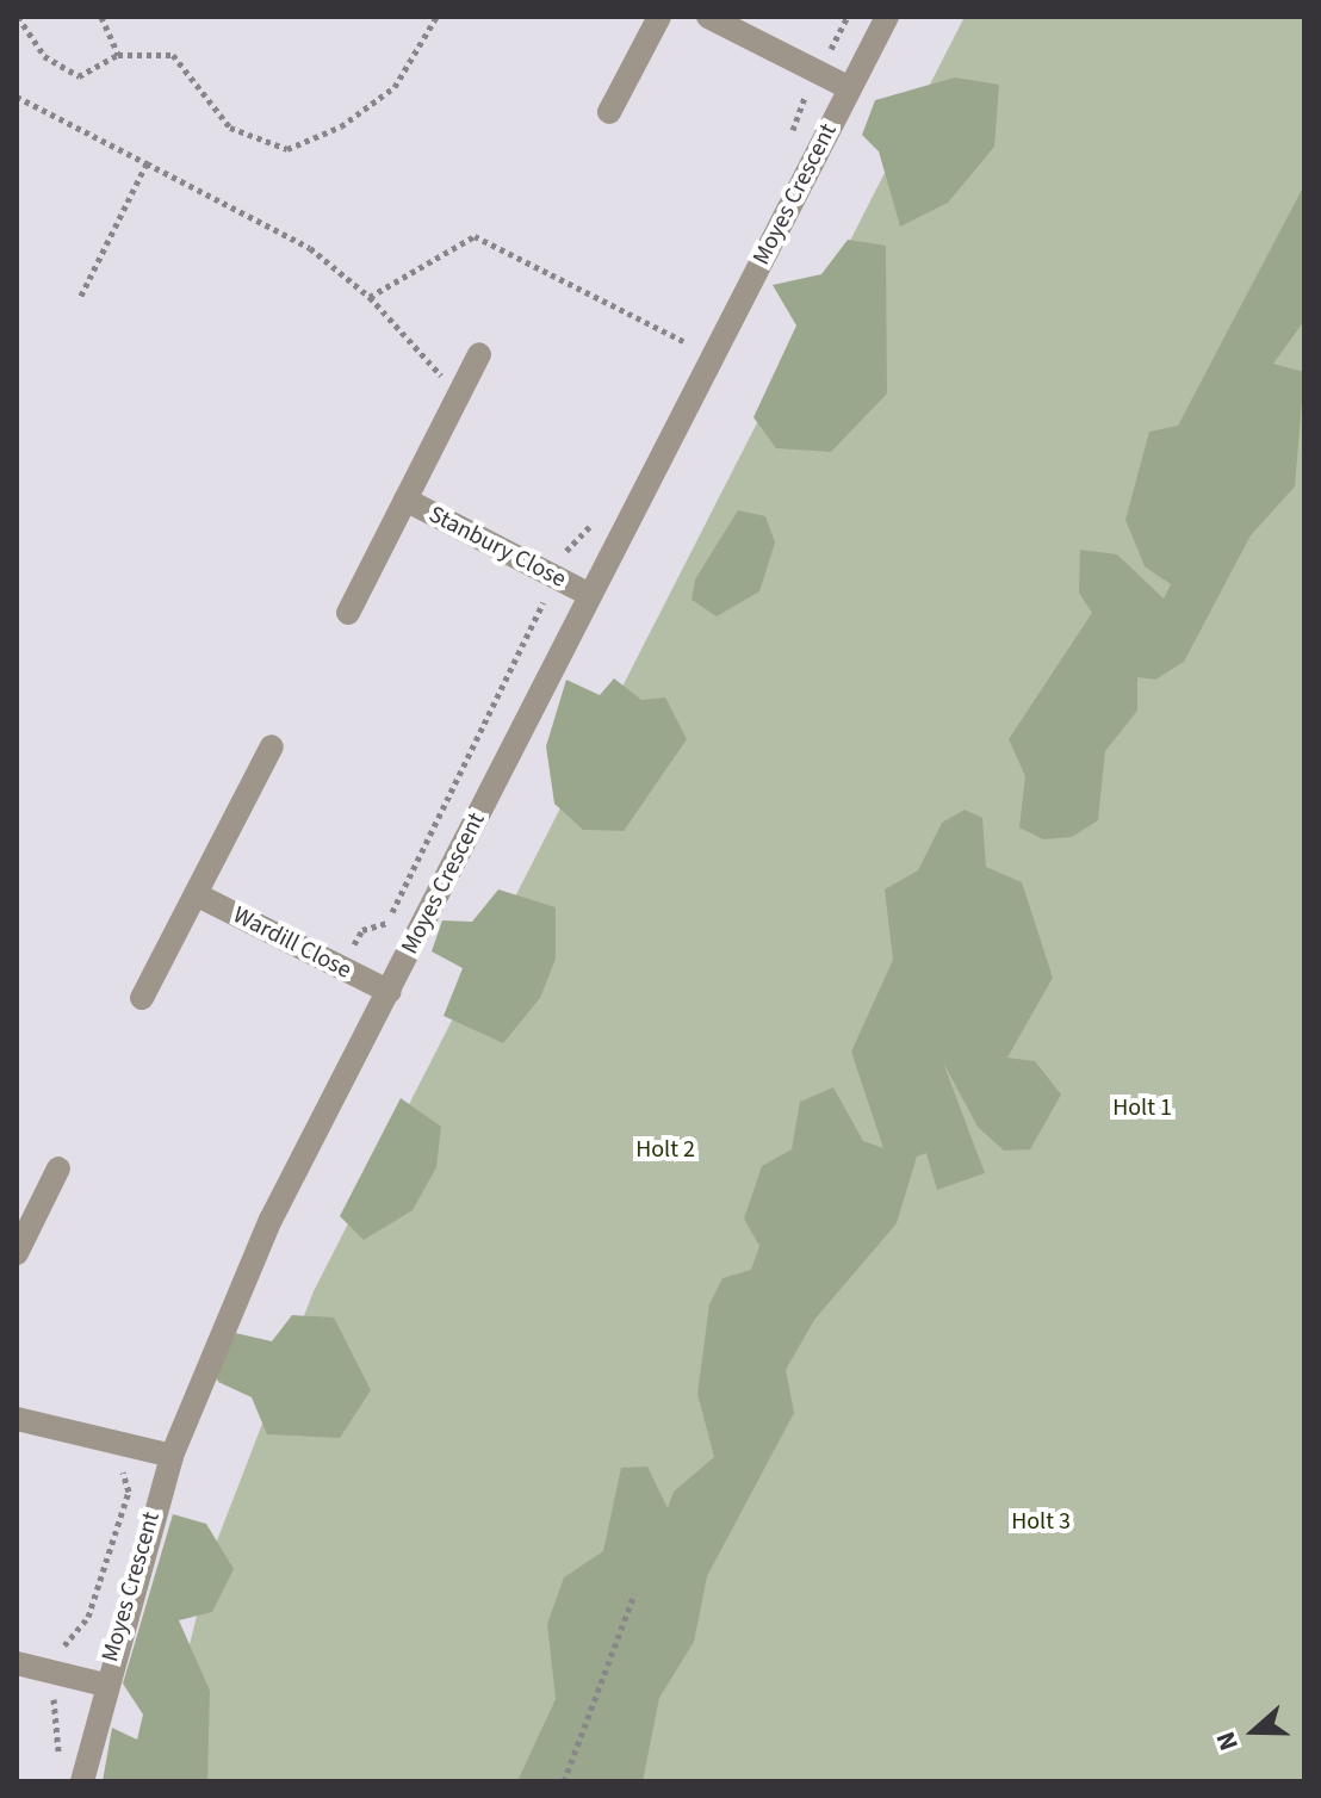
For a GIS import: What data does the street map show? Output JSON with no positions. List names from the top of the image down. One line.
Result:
{"streets":{"street":["Moyes Crescent","Stanbury Close","Wardill Close"]},"crossings":[["Moyes Crescent","Stanbury Close"],["Moyes Crescent","Wardill Close"]],"parks":["Holt 1","Holt 2","Holt 3"],"north":"left"}
